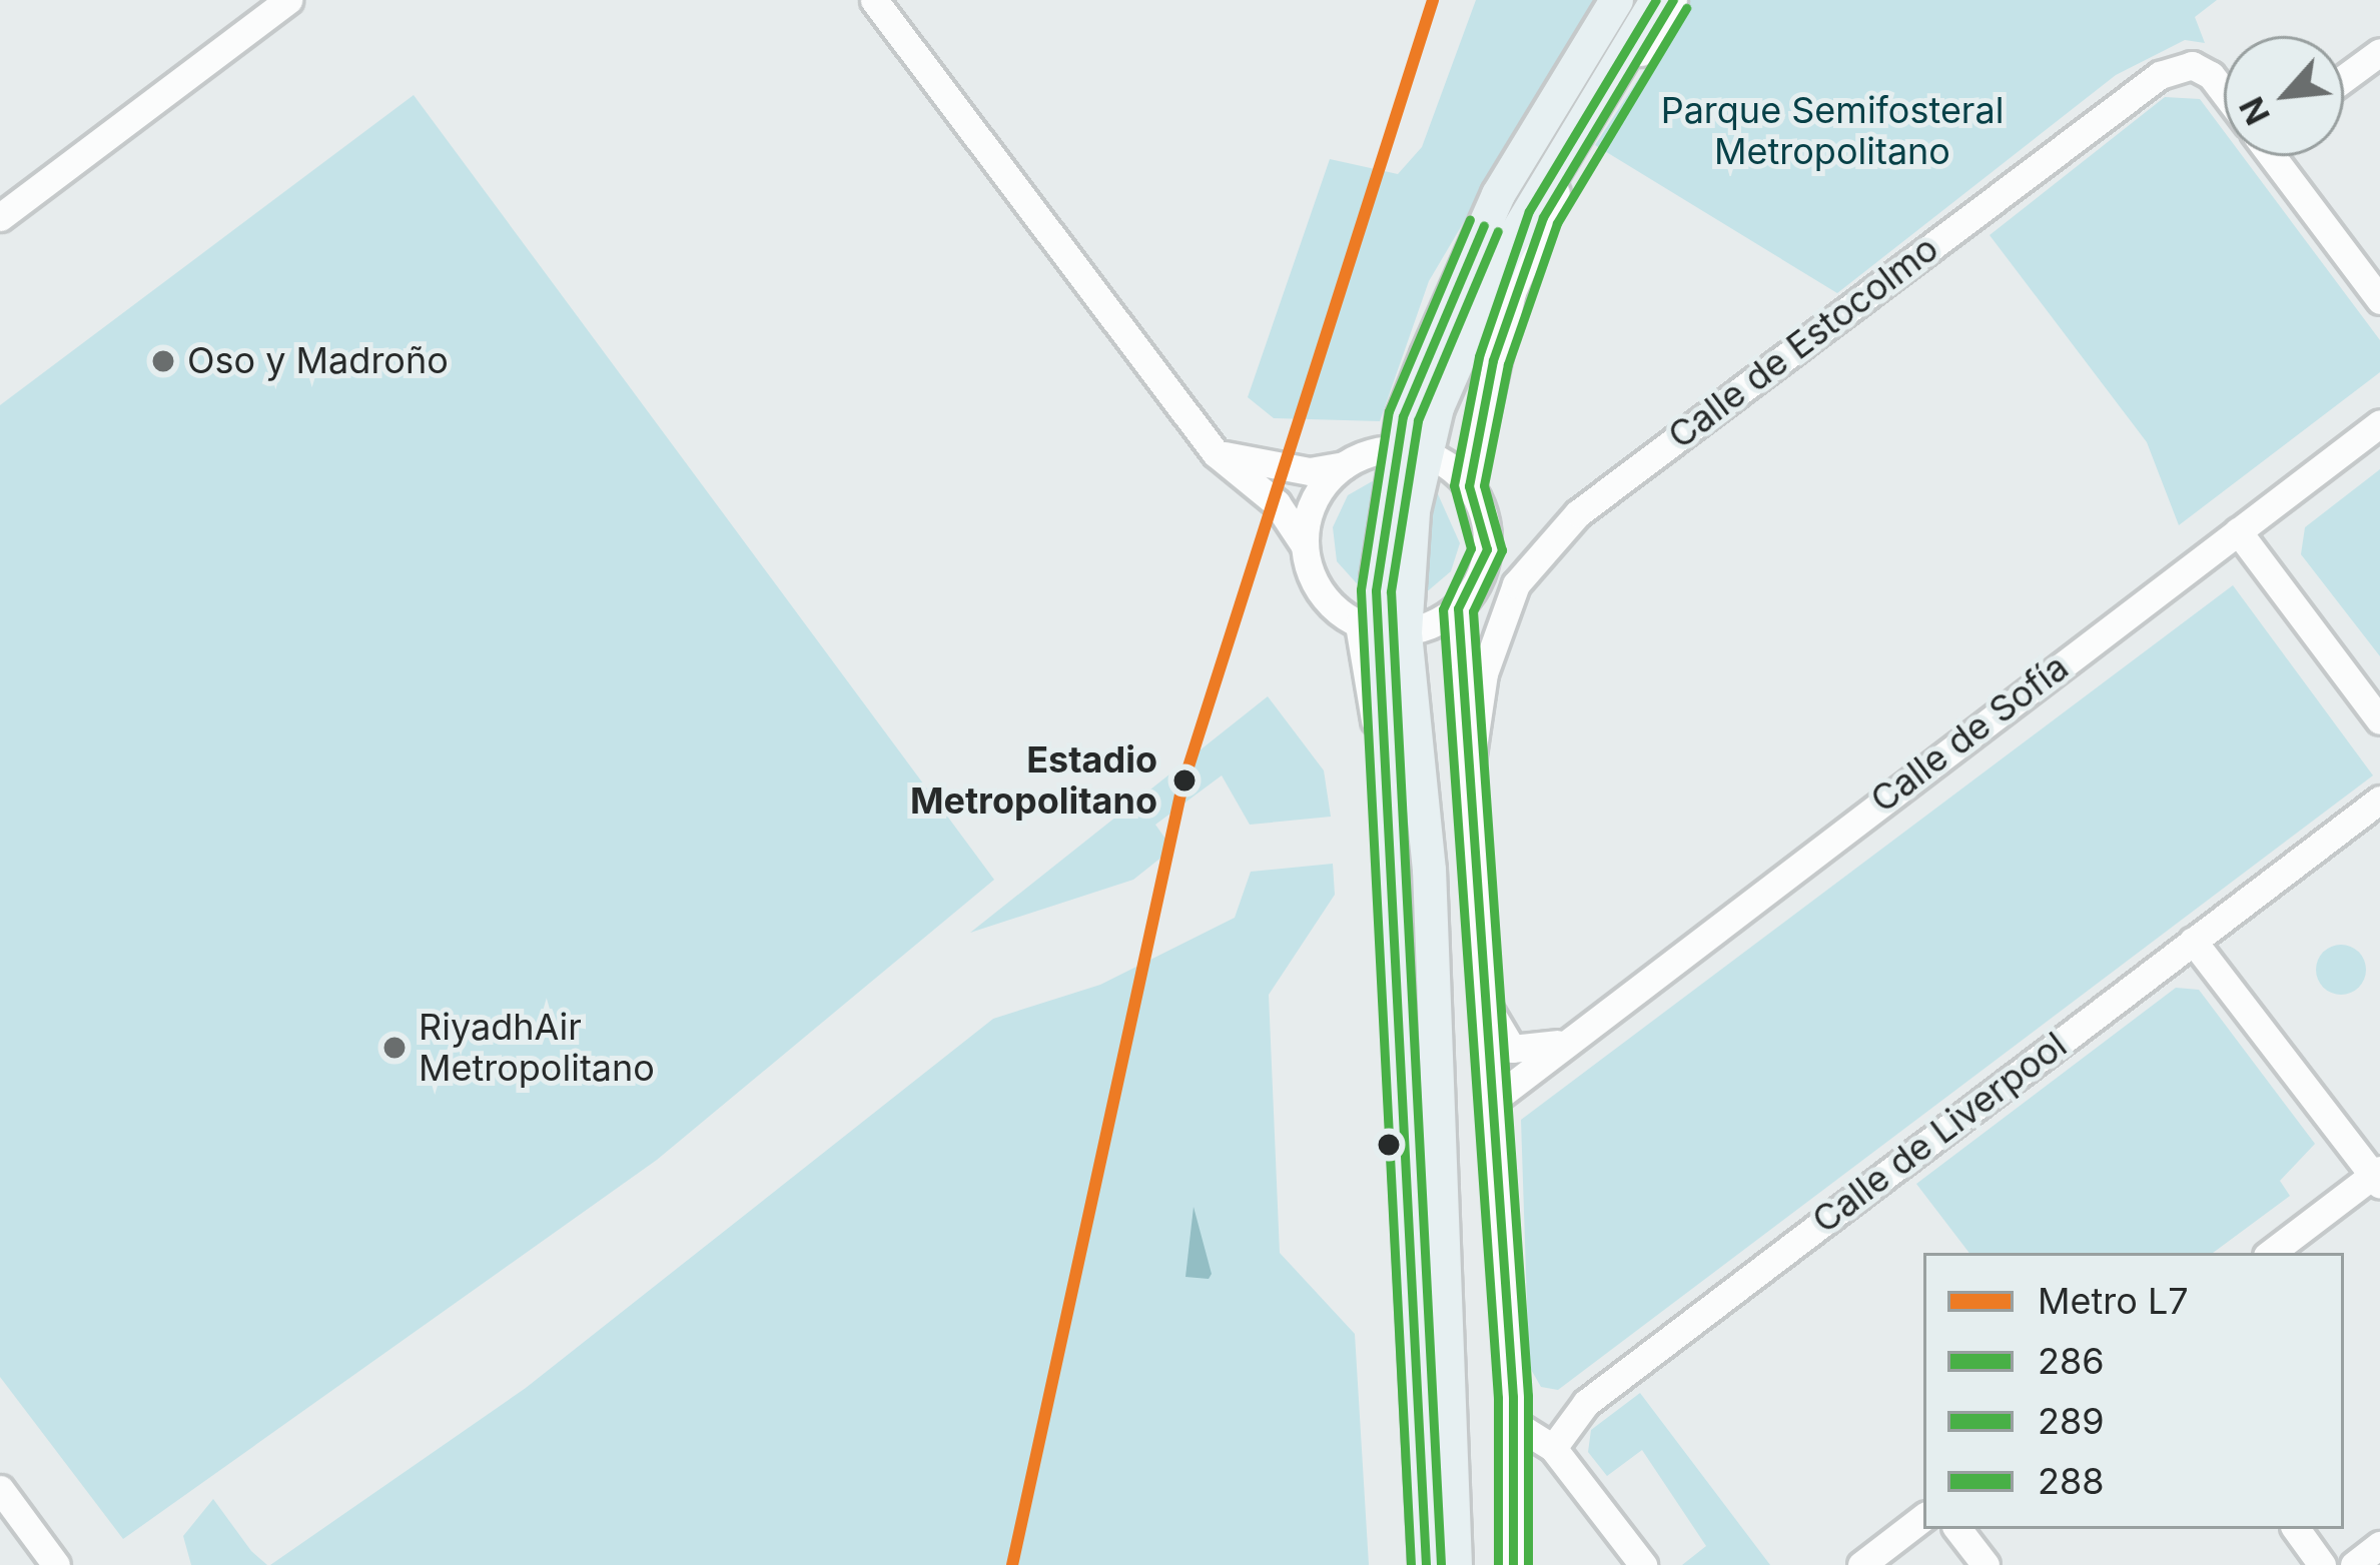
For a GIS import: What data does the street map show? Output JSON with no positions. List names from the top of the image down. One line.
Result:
{"streets":{"street":["Calle de Estocolmo","Calle de Sofía","Calle de Liverpool"]},"crossings":[["Calle de Estocolmo","Calle de Sofía"],["Calle de Estocolmo","Calle de Liverpool"]],"parks":["Parque Semifosteral Metropolitano"],"places":["Oso y Madroño","Estadio Metropolitano","RiyadhAir Metropolitano"],"lines":["metro line L7","transit line 286","transit line 288","transit line 289"],"legend":["Metro L7","286","289","288"],"north":"bottom left"}
